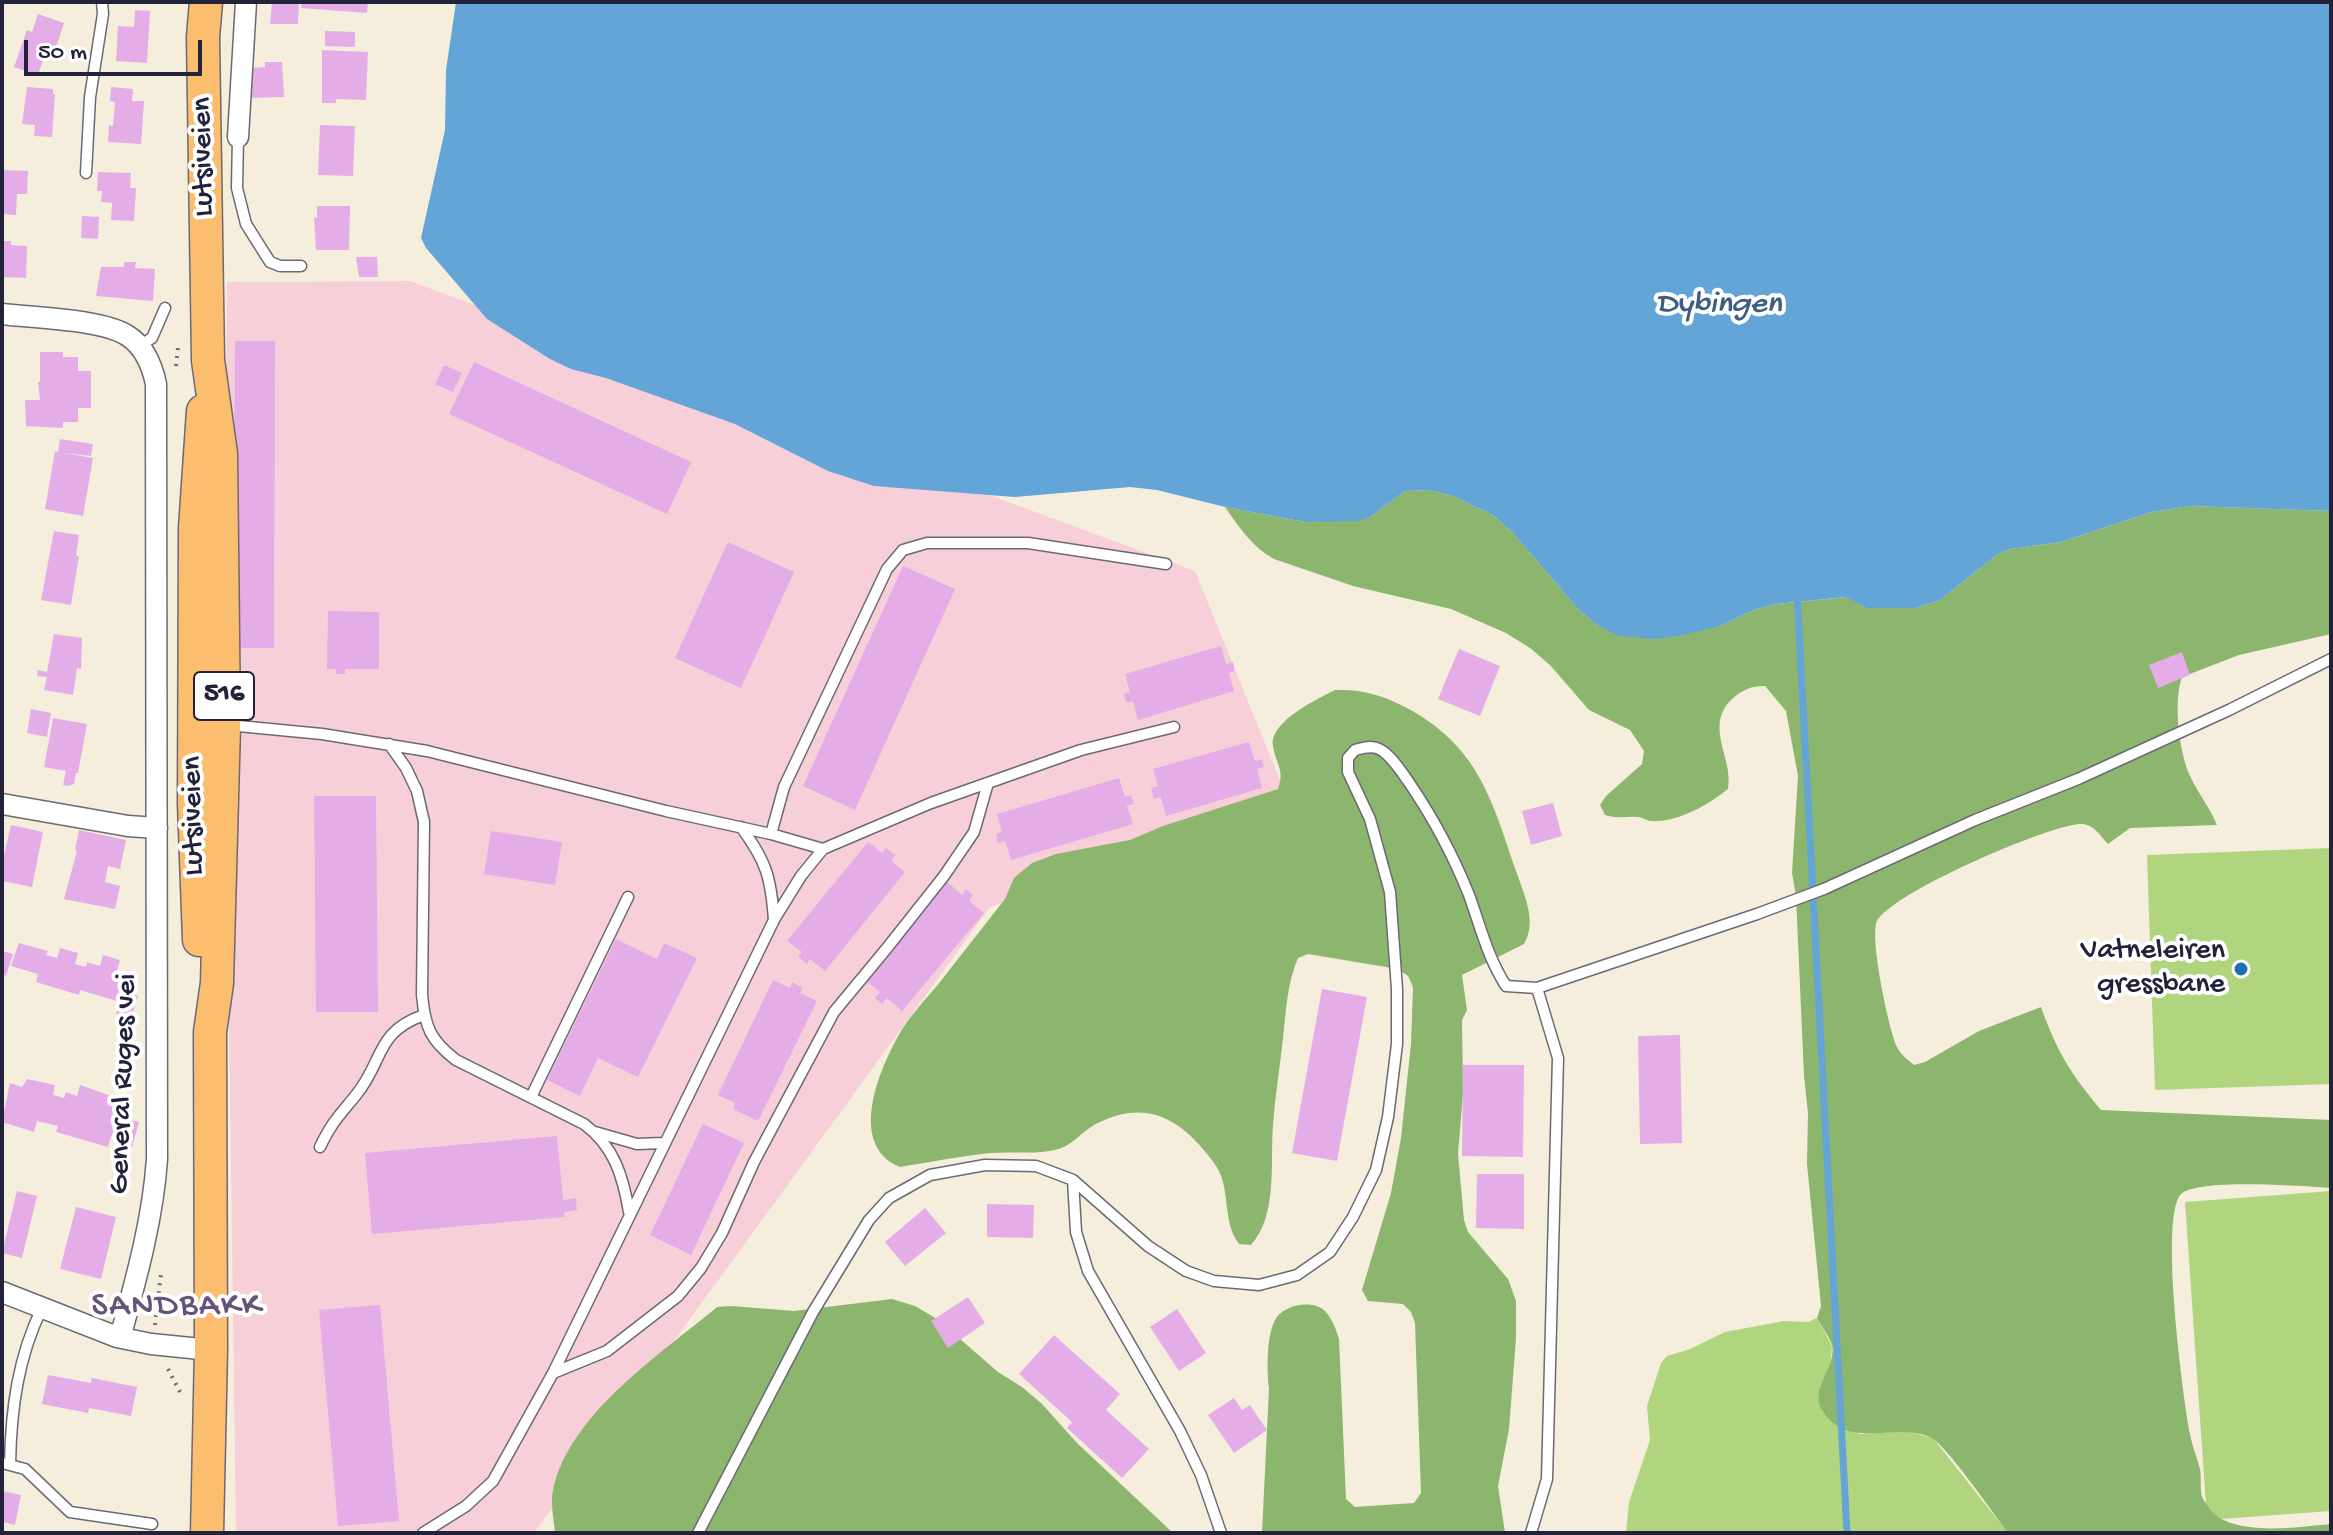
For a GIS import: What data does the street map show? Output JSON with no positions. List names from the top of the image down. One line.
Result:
{"streets":{"main road":["Lutsiveien","516"],"street":["General Ruges vei"]},"districts":["SANDBAKK"],"water":["Dybingen"],"places":["Vatneleiren gressbane"],"scale_bar":"50 m"}
